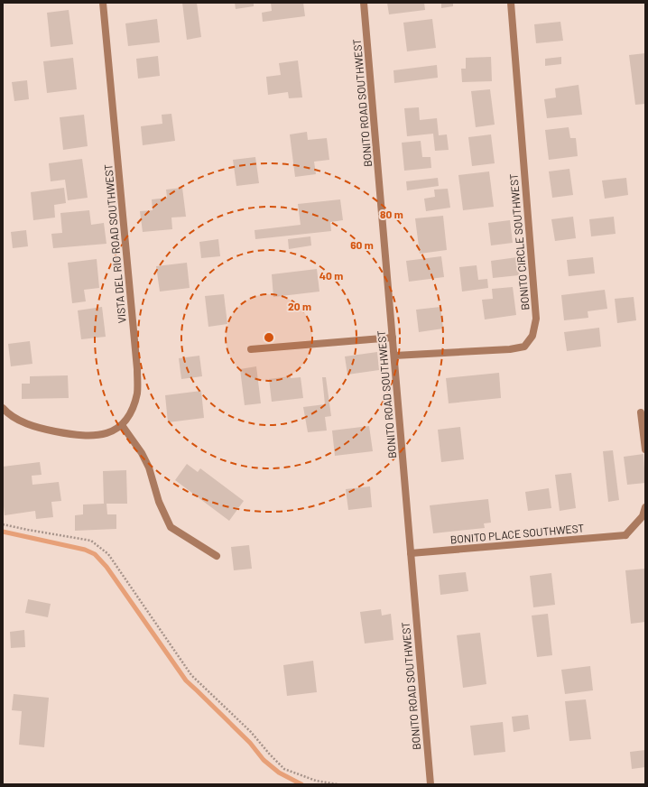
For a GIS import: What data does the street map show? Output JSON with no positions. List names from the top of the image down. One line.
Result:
{"streets":{"street":["BONITO ROAD SOUTHWEST","BONITO CIRCLE SOUTHWEST","VISTA DEL RIO ROAD SOUTHWEST","BONITO PLACE SOUTHWEST"]},"crossings":[["BONITO ROAD SOUTHWEST","BONITO CIRCLE SOUTHWEST"],["BONITO ROAD SOUTHWEST","BONITO PLACE SOUTHWEST"]],"rings":["80 m","60 m","40 m","20 m"]}
